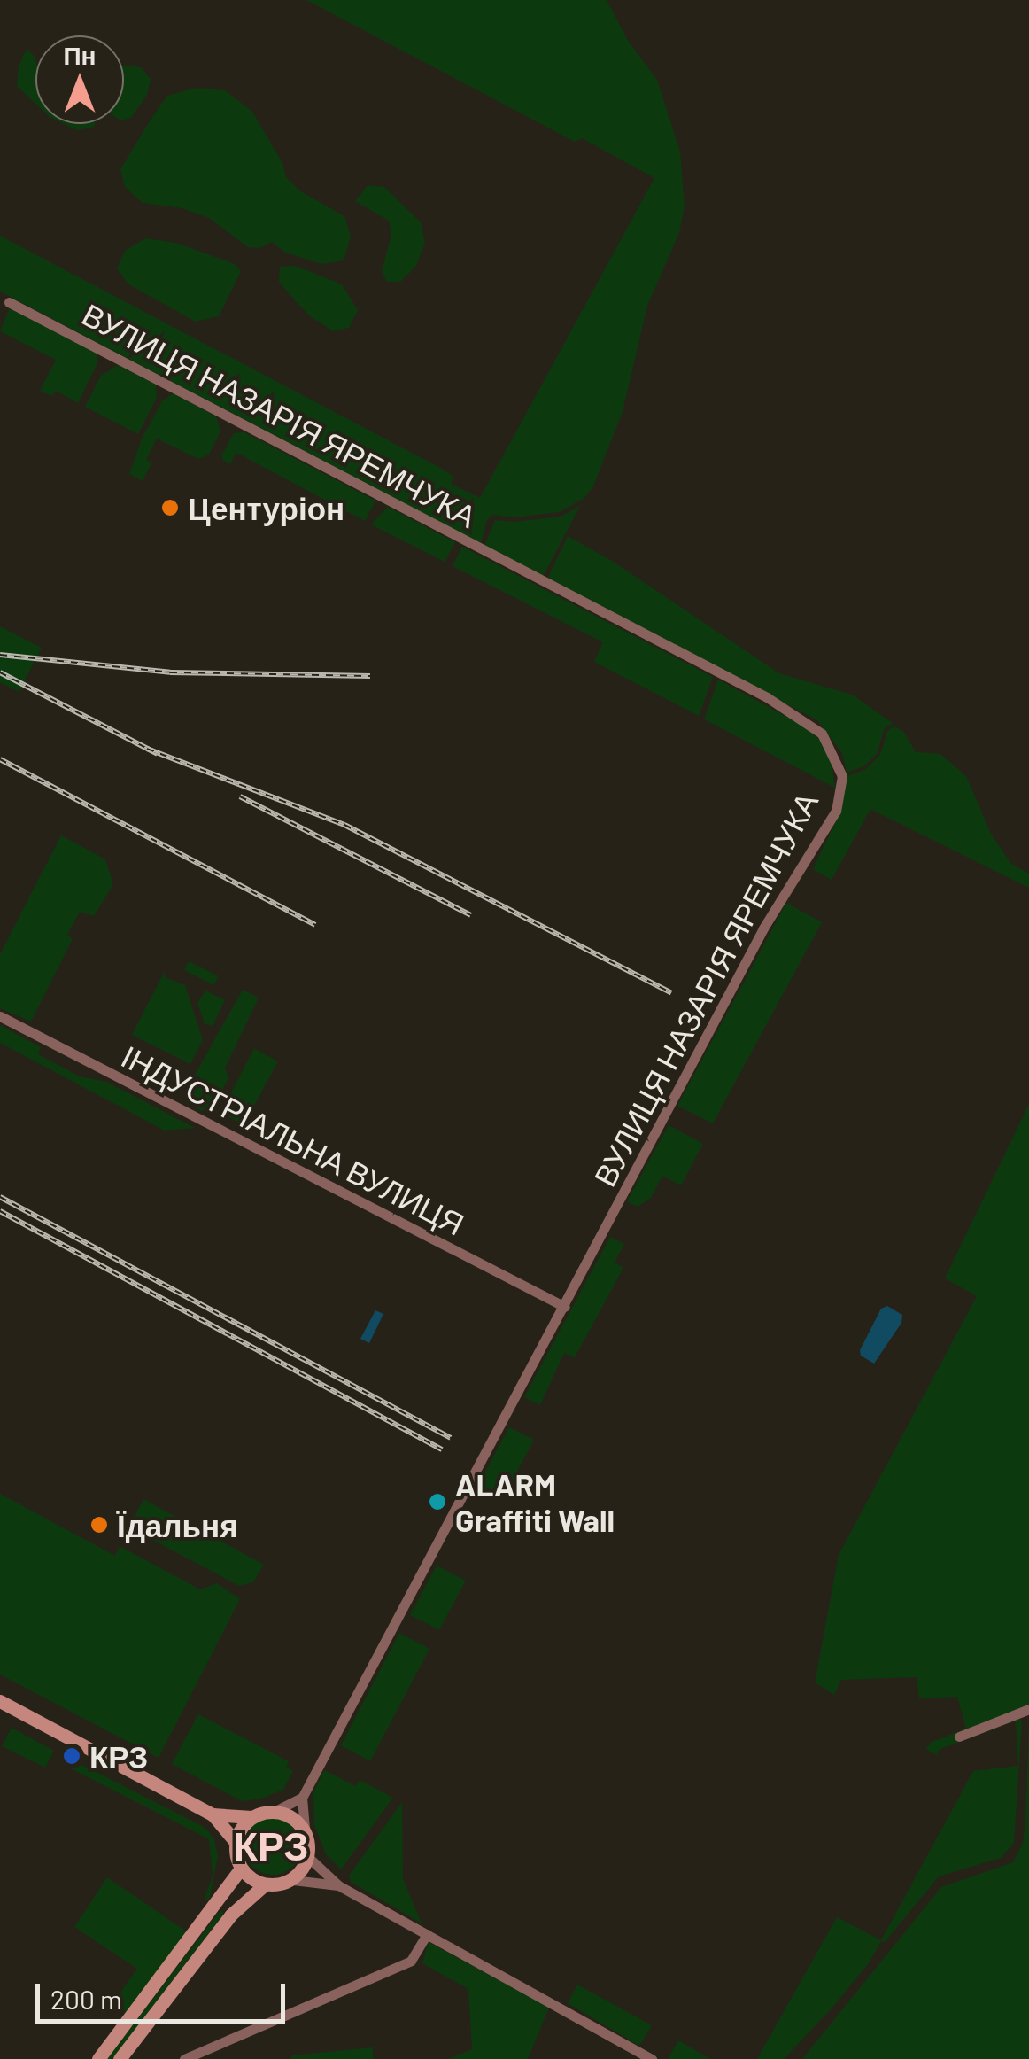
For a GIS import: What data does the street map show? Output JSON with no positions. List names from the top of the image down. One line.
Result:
{"streets":{"street":["ВУЛИЦЯ НАЗАРІЯ ЯРЕМЧУКА","ІНДУСТРІАЛЬНА ВУЛИЦЯ"]},"crossings":[["ВУЛИЦЯ НАЗАРІЯ ЯРЕМЧУКА","ІНДУСТРІАЛЬНА ВУЛИЦЯ"]],"districts":["КРЗ"],"places":["Центуріон","ALARM Graffiti Wall","Їдальня","КРЗ"],"scale_bar":"200 m","north":"top"}
